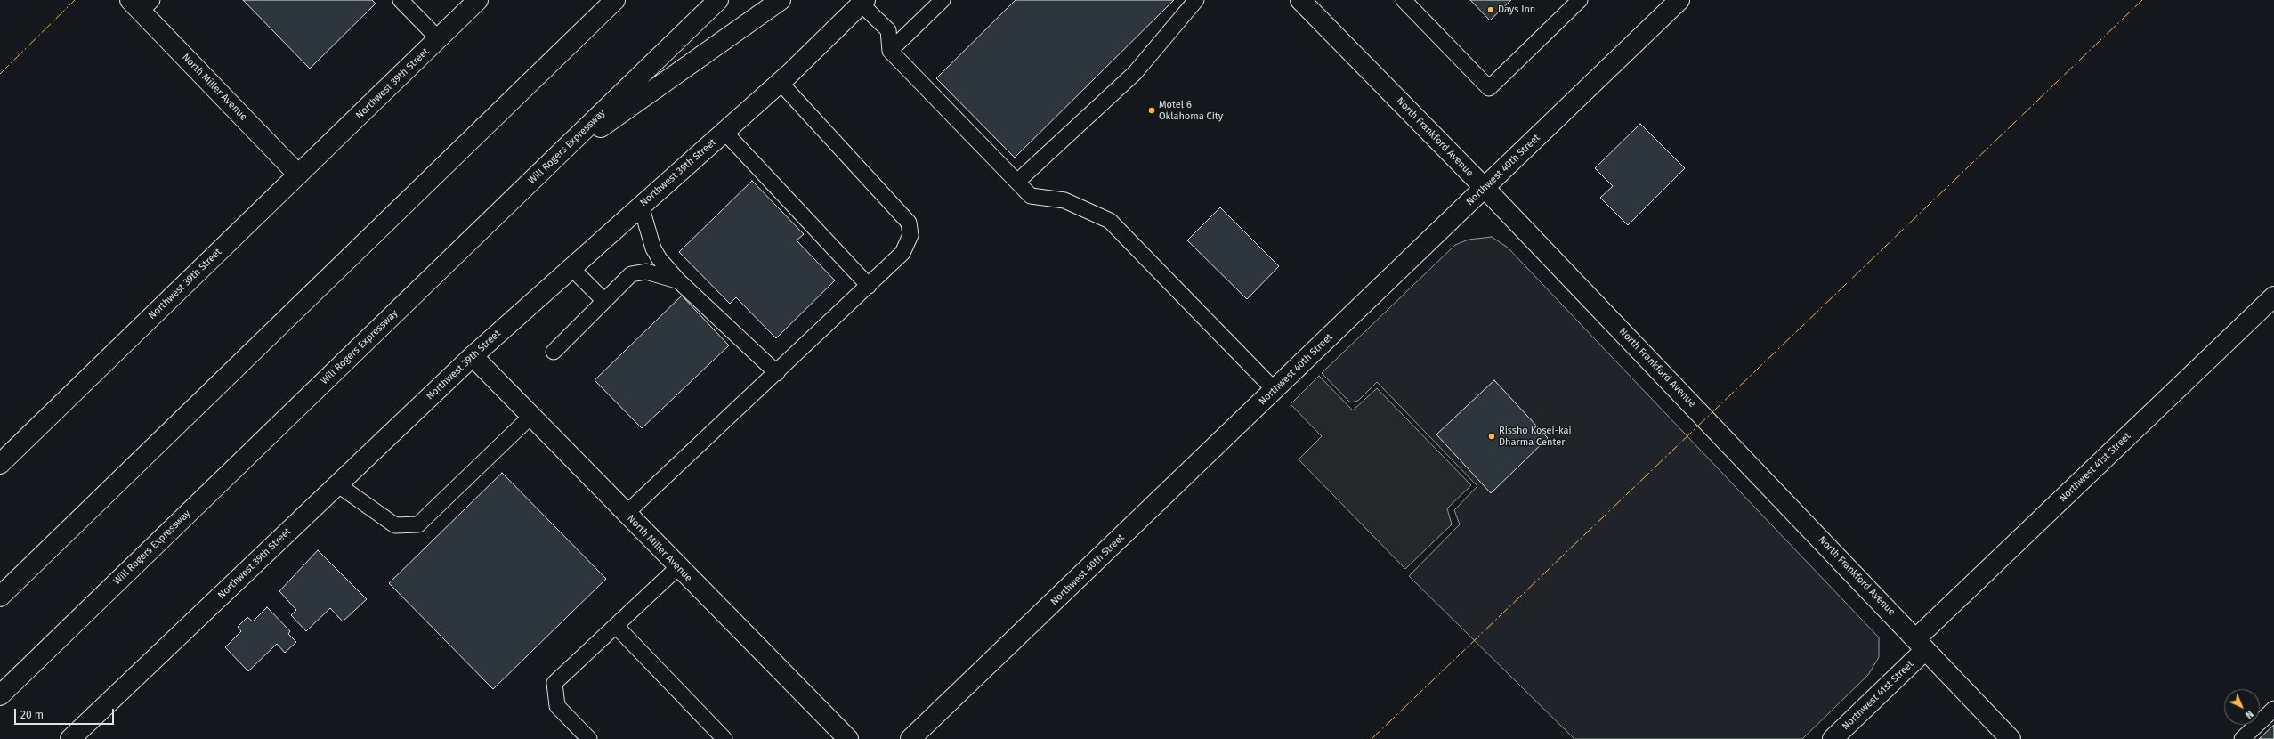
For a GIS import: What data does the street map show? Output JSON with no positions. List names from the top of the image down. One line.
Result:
{"streets":{"main road":["Northwest 39th Street","North Miller Avenue","North Frankford Avenue","Will Rogers Expressway","Northwest 40th Street","Northwest 41st Street"]},"crossings":[["Northwest 39th Street","North Miller Avenue"],["North Frankford Avenue","Northwest 40th Street"],["North Frankford Avenue","Northwest 41st Street"]],"places":["Days Inn","Motel 6 Oklahoma City","Rissho Kosei-kai Dharma Center"],"scale_bar":"20 m","north":"bottom right"}
